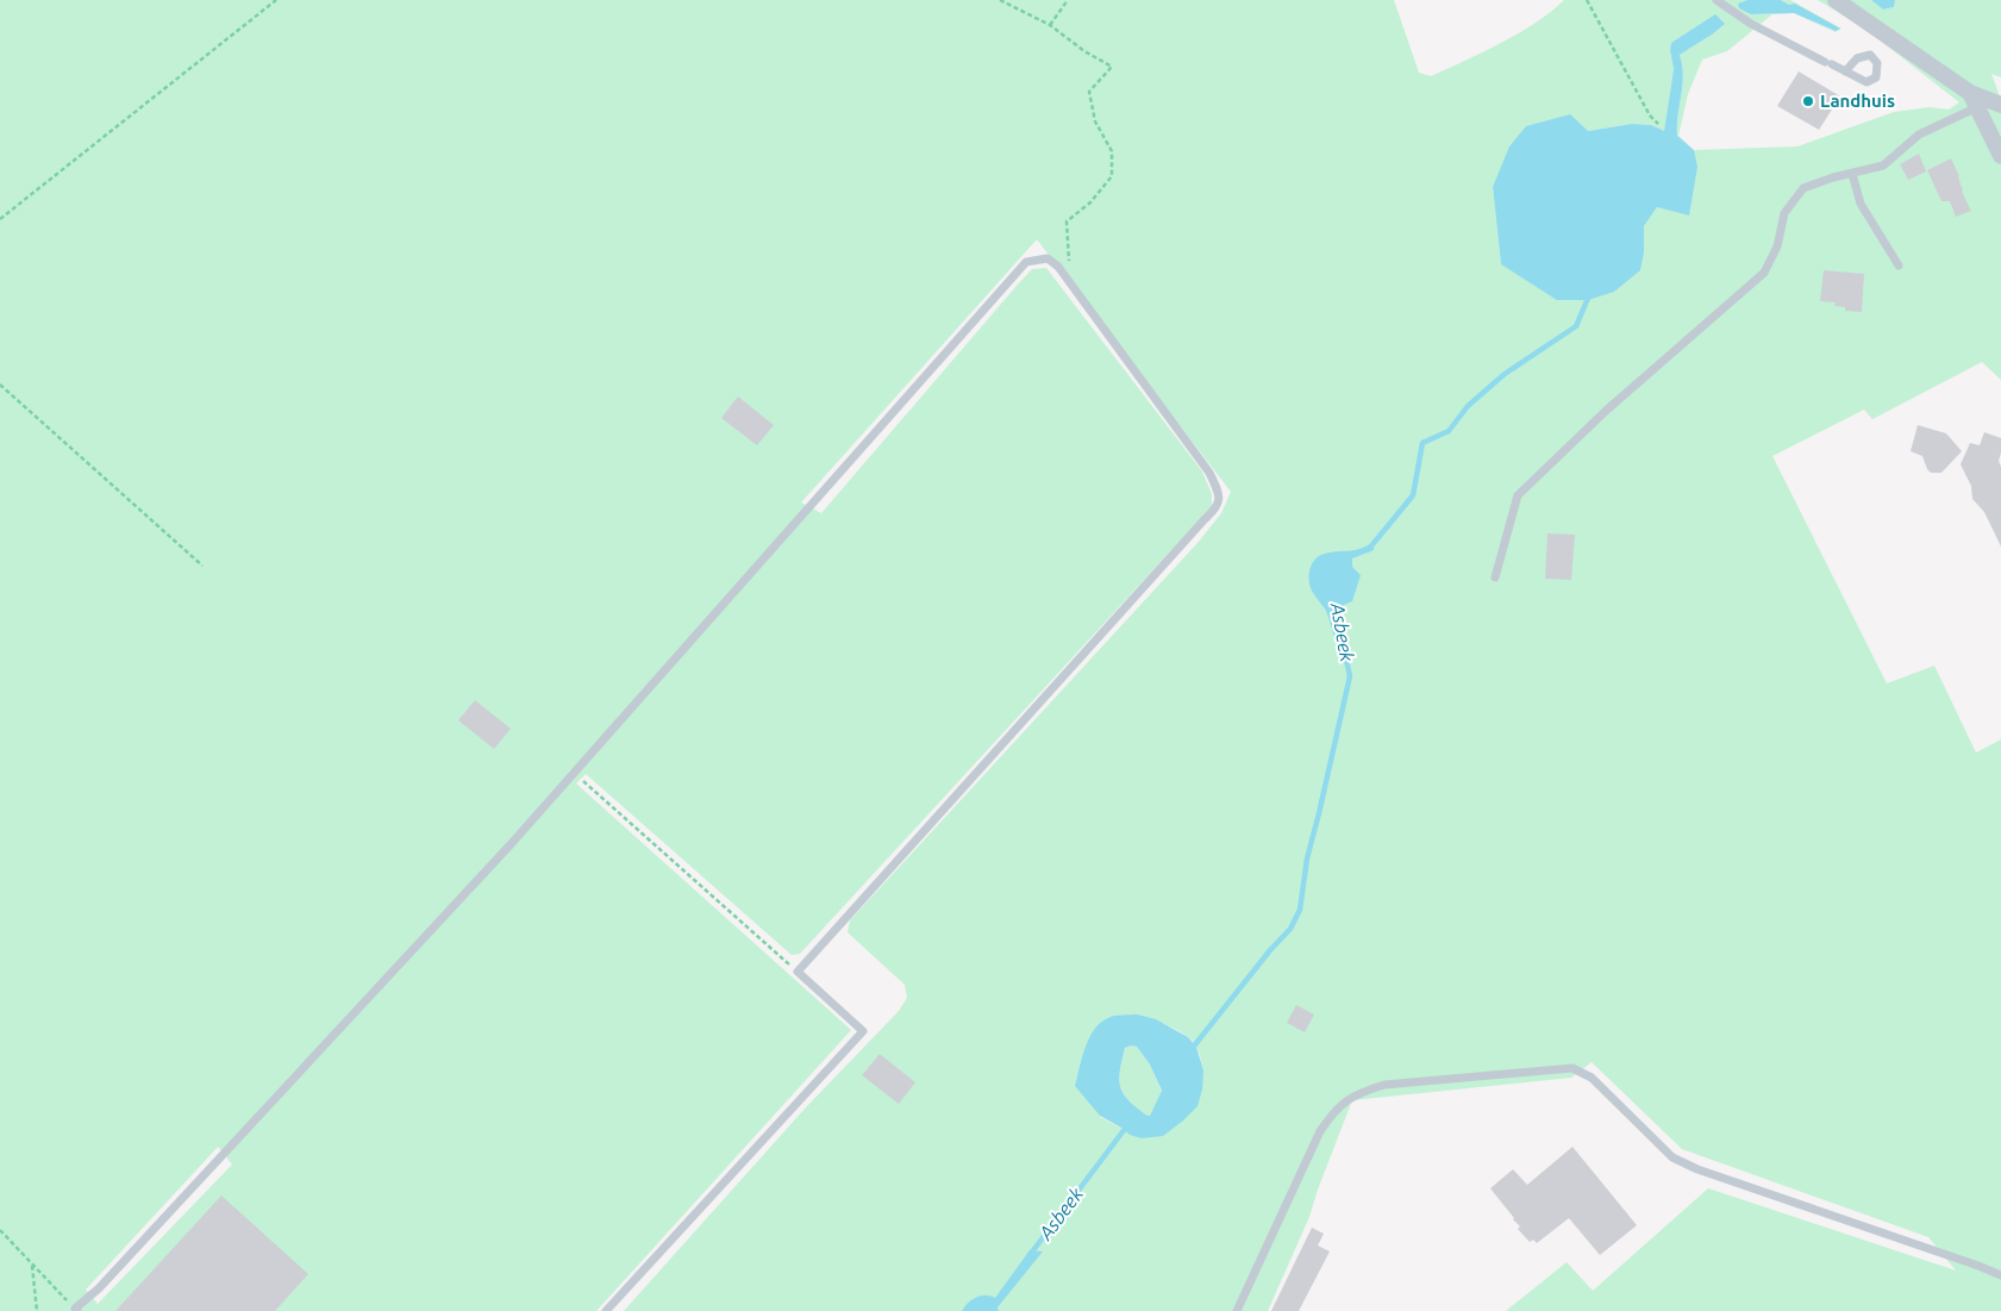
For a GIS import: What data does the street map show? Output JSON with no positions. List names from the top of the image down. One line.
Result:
{"water":["Asbeek"],"places":["Landhuis"]}
